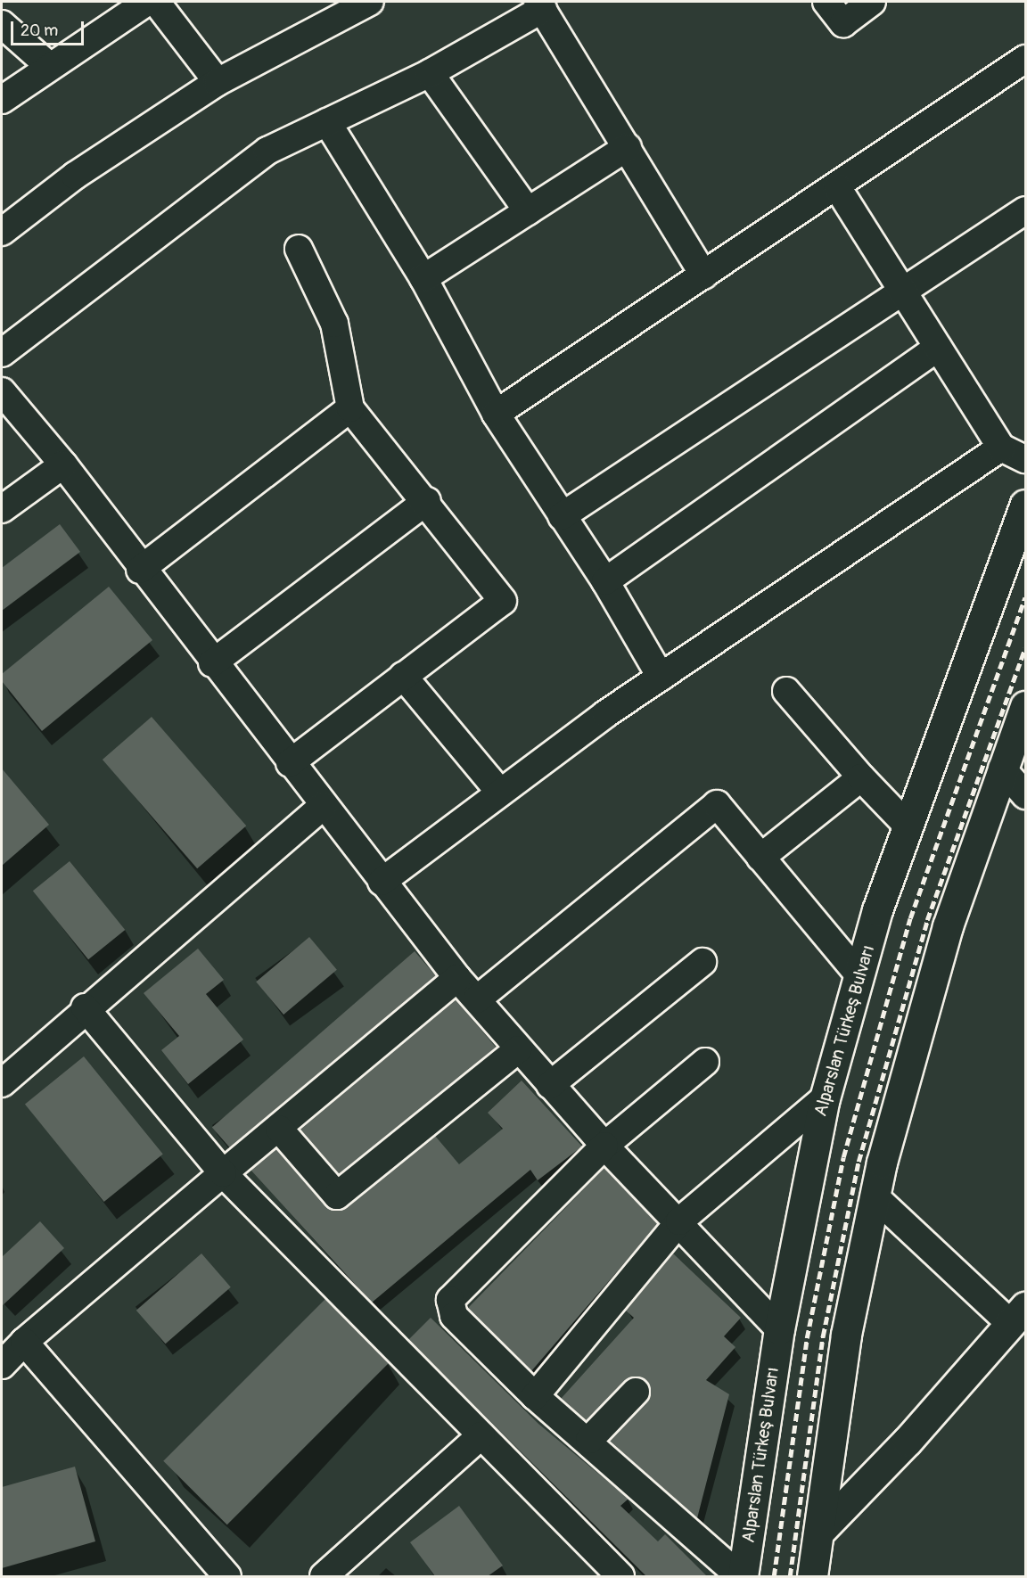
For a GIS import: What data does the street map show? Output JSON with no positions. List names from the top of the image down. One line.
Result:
{"streets":{"main road":["Alparslan Türkeş Bulvarı"]},"scale_bar":"20 m"}
